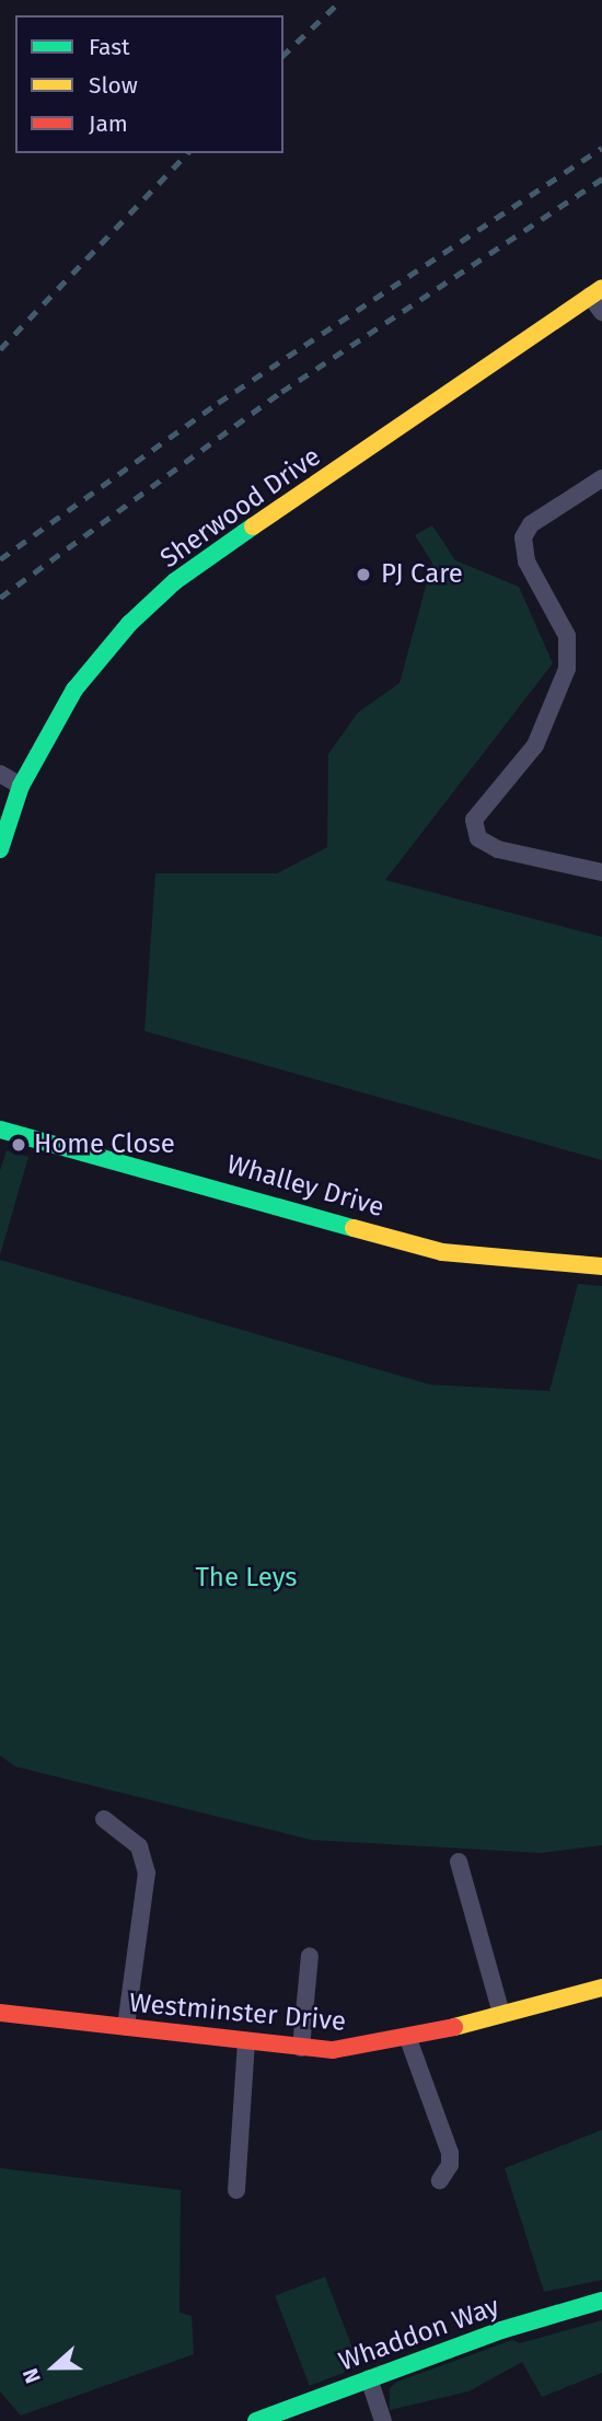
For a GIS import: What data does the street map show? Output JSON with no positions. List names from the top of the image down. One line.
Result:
{"streets":{"street":["Sherwood Drive","Whalley Drive","Westminster Drive","Whaddon Way"]},"parks":["The Leys"],"places":["PJ Care","Home Close"],"legend":["Fast","Slow","Jam"],"north":"left"}
